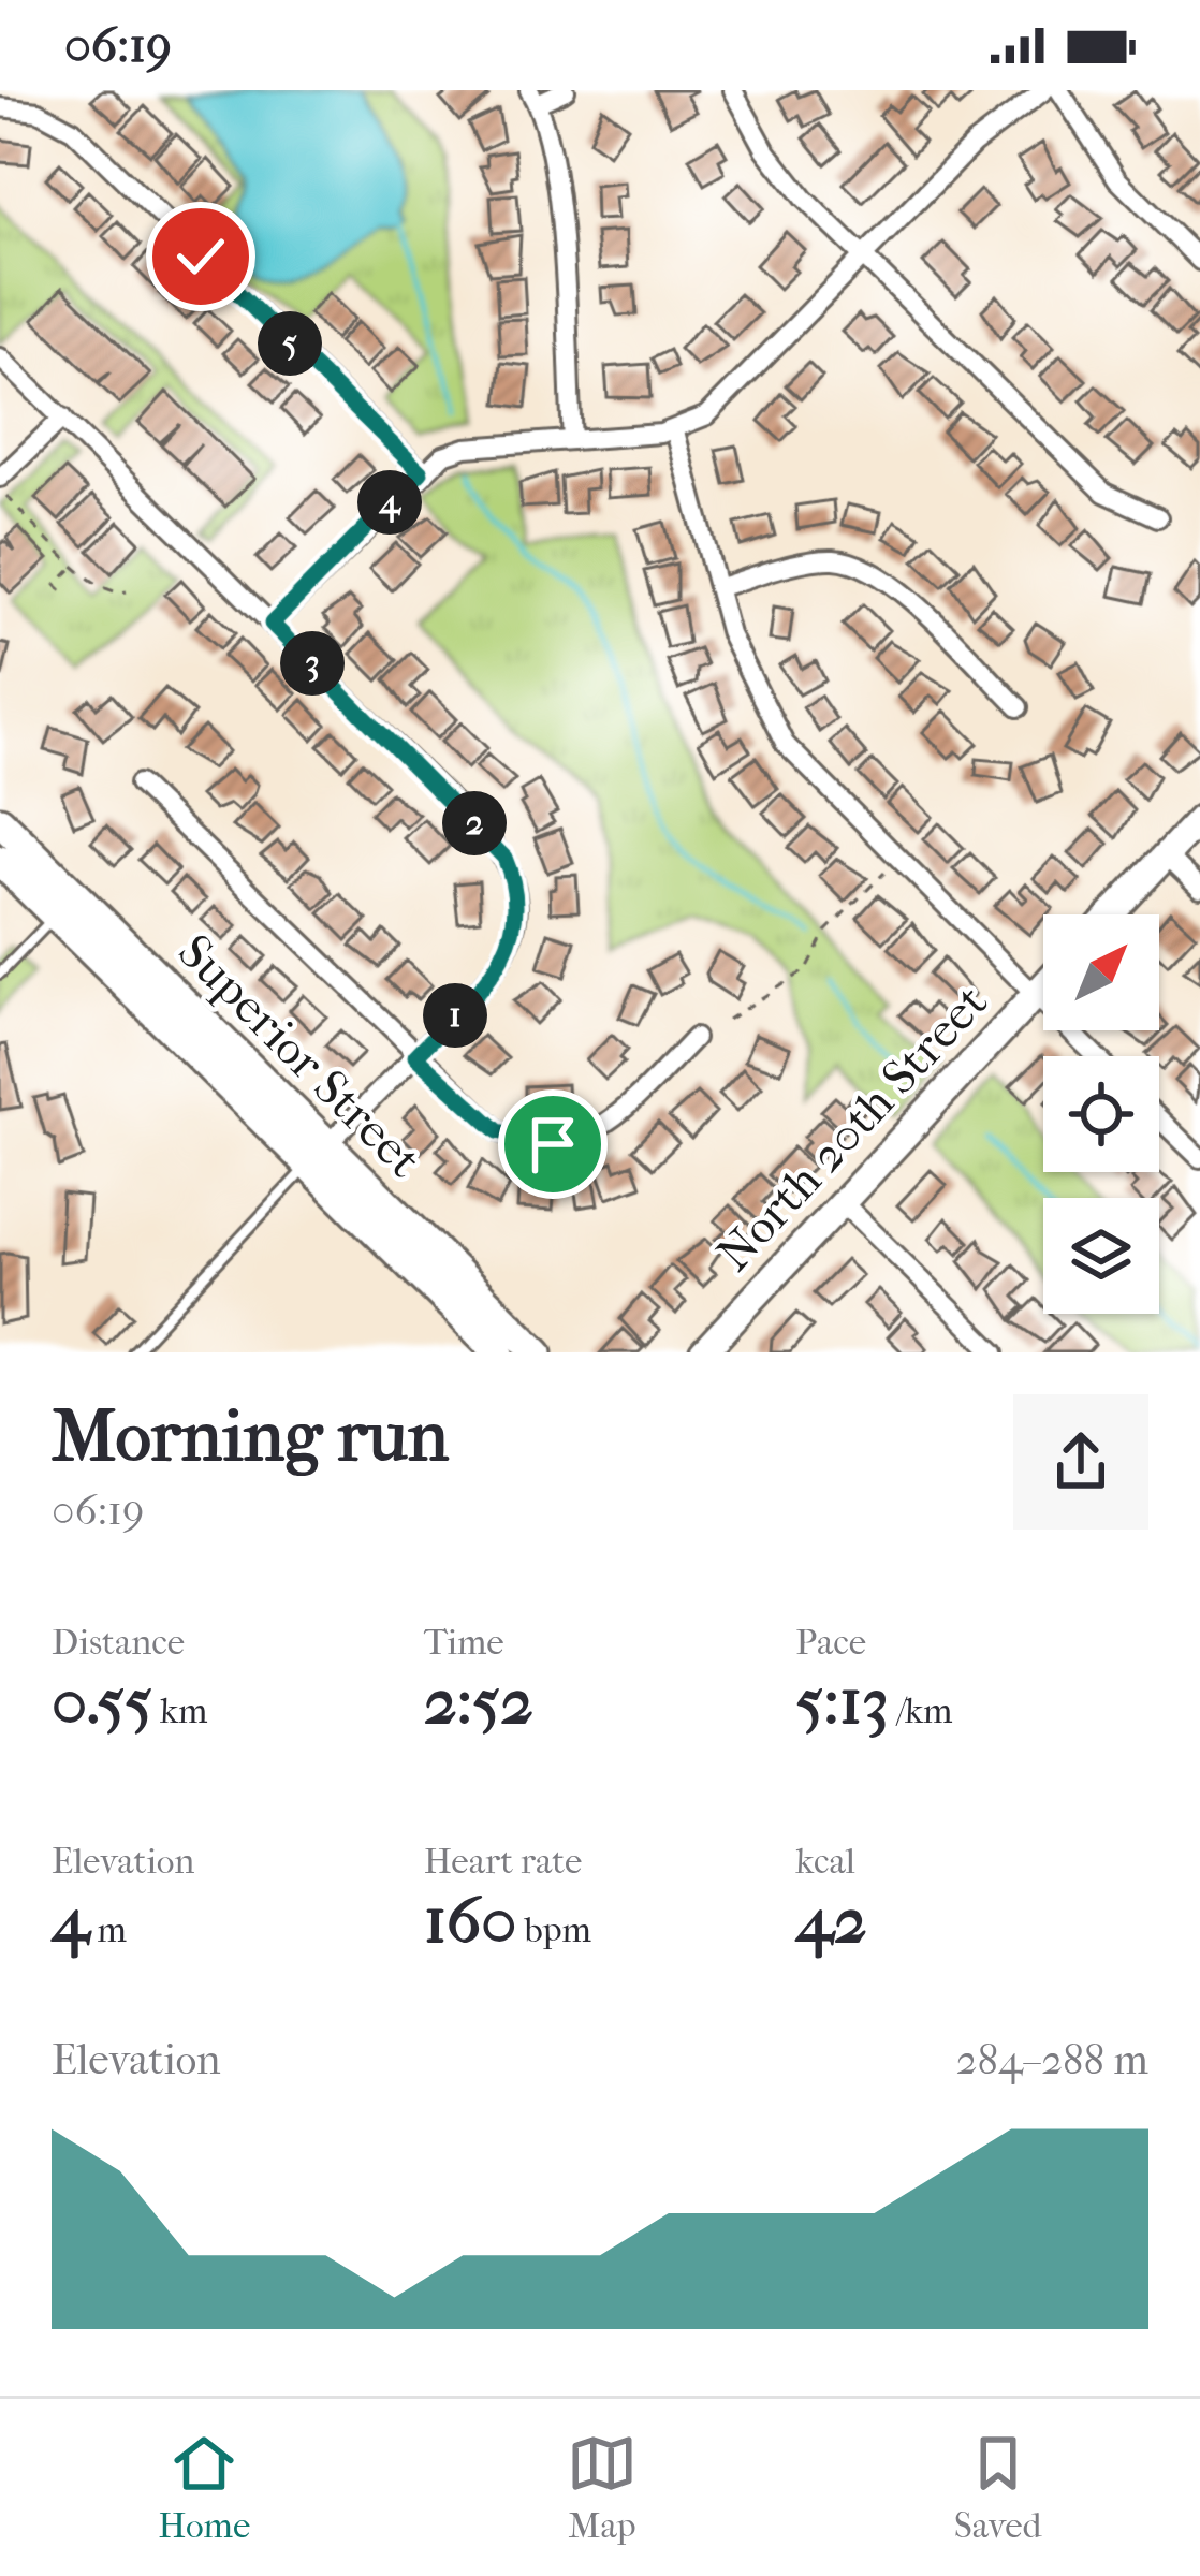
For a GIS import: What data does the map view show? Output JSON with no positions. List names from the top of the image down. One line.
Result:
{"streets":{"main road":["Superior Street"],"street":["North 20th Street"]},"north":"top right","page":{"status":"06:19","pins":["5","4","3","2","1"],"heading":["Morning run","06:19"],"stats":[["Distance","0.55 km"],["Time","2:52"],["Pace","5:13 /km"],["Elevation","4 m"],["Heart rate","160 bpm"],["kcal","42"]],"chart":["Elevation","284–288 m"],"tabs":["Home","Map","Saved"]}}
